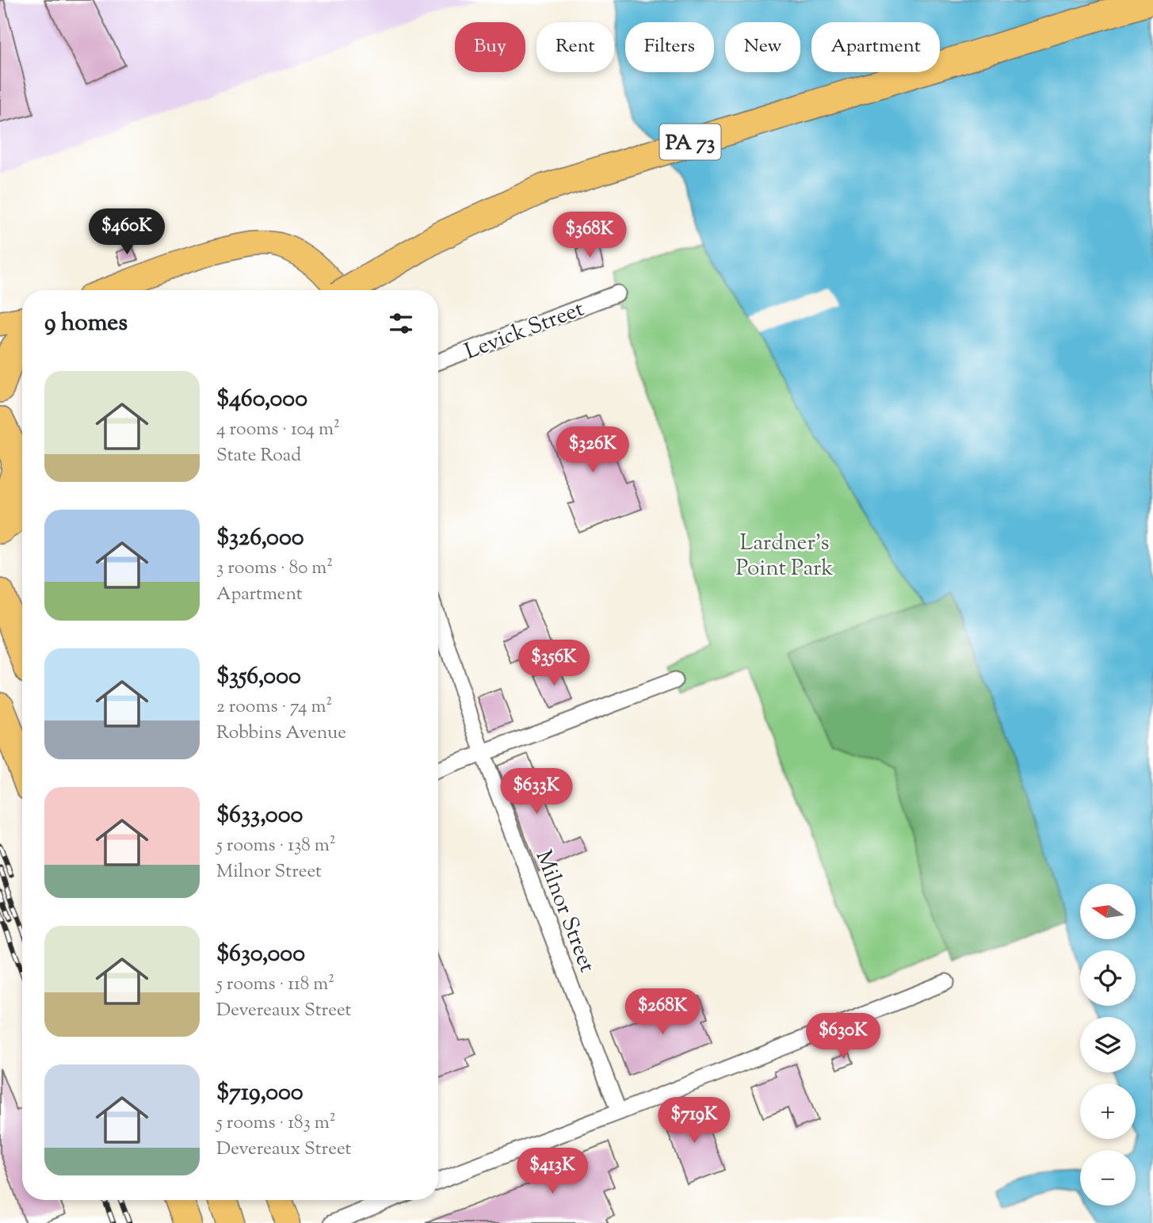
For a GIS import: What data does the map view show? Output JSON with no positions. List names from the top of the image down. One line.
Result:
{"streets":{"highway":["PA 73"],"street":["Levick Street","Milnor Street"]},"parks":["Lardner's Point Park"],"north":"left","page":{"chip":["Buy","Rent","Filters","New","Apartment"],"price":["$460K","$368K","$326K","$356K","$633K","$268K","$630K","$719K","$413K"],"heading":"9 homes","list":[{"name":"$460,000","note":"4 rooms · 104 m² · State Road"},{"name":"$326,000","note":"3 rooms · 80 m² · Apartment"},{"name":"$356,000","note":"2 rooms · 74 m² · Robbins Avenue"},{"name":"$633,000","note":"5 rooms · 138 m² · Milnor Street"},{"name":"$630,000","note":"5 rooms · 118 m² · Devereaux Street"},{"name":"$719,000","note":"5 rooms · 183 m² · Devereaux Street"}],"map_buttons":["+","−"]}}
